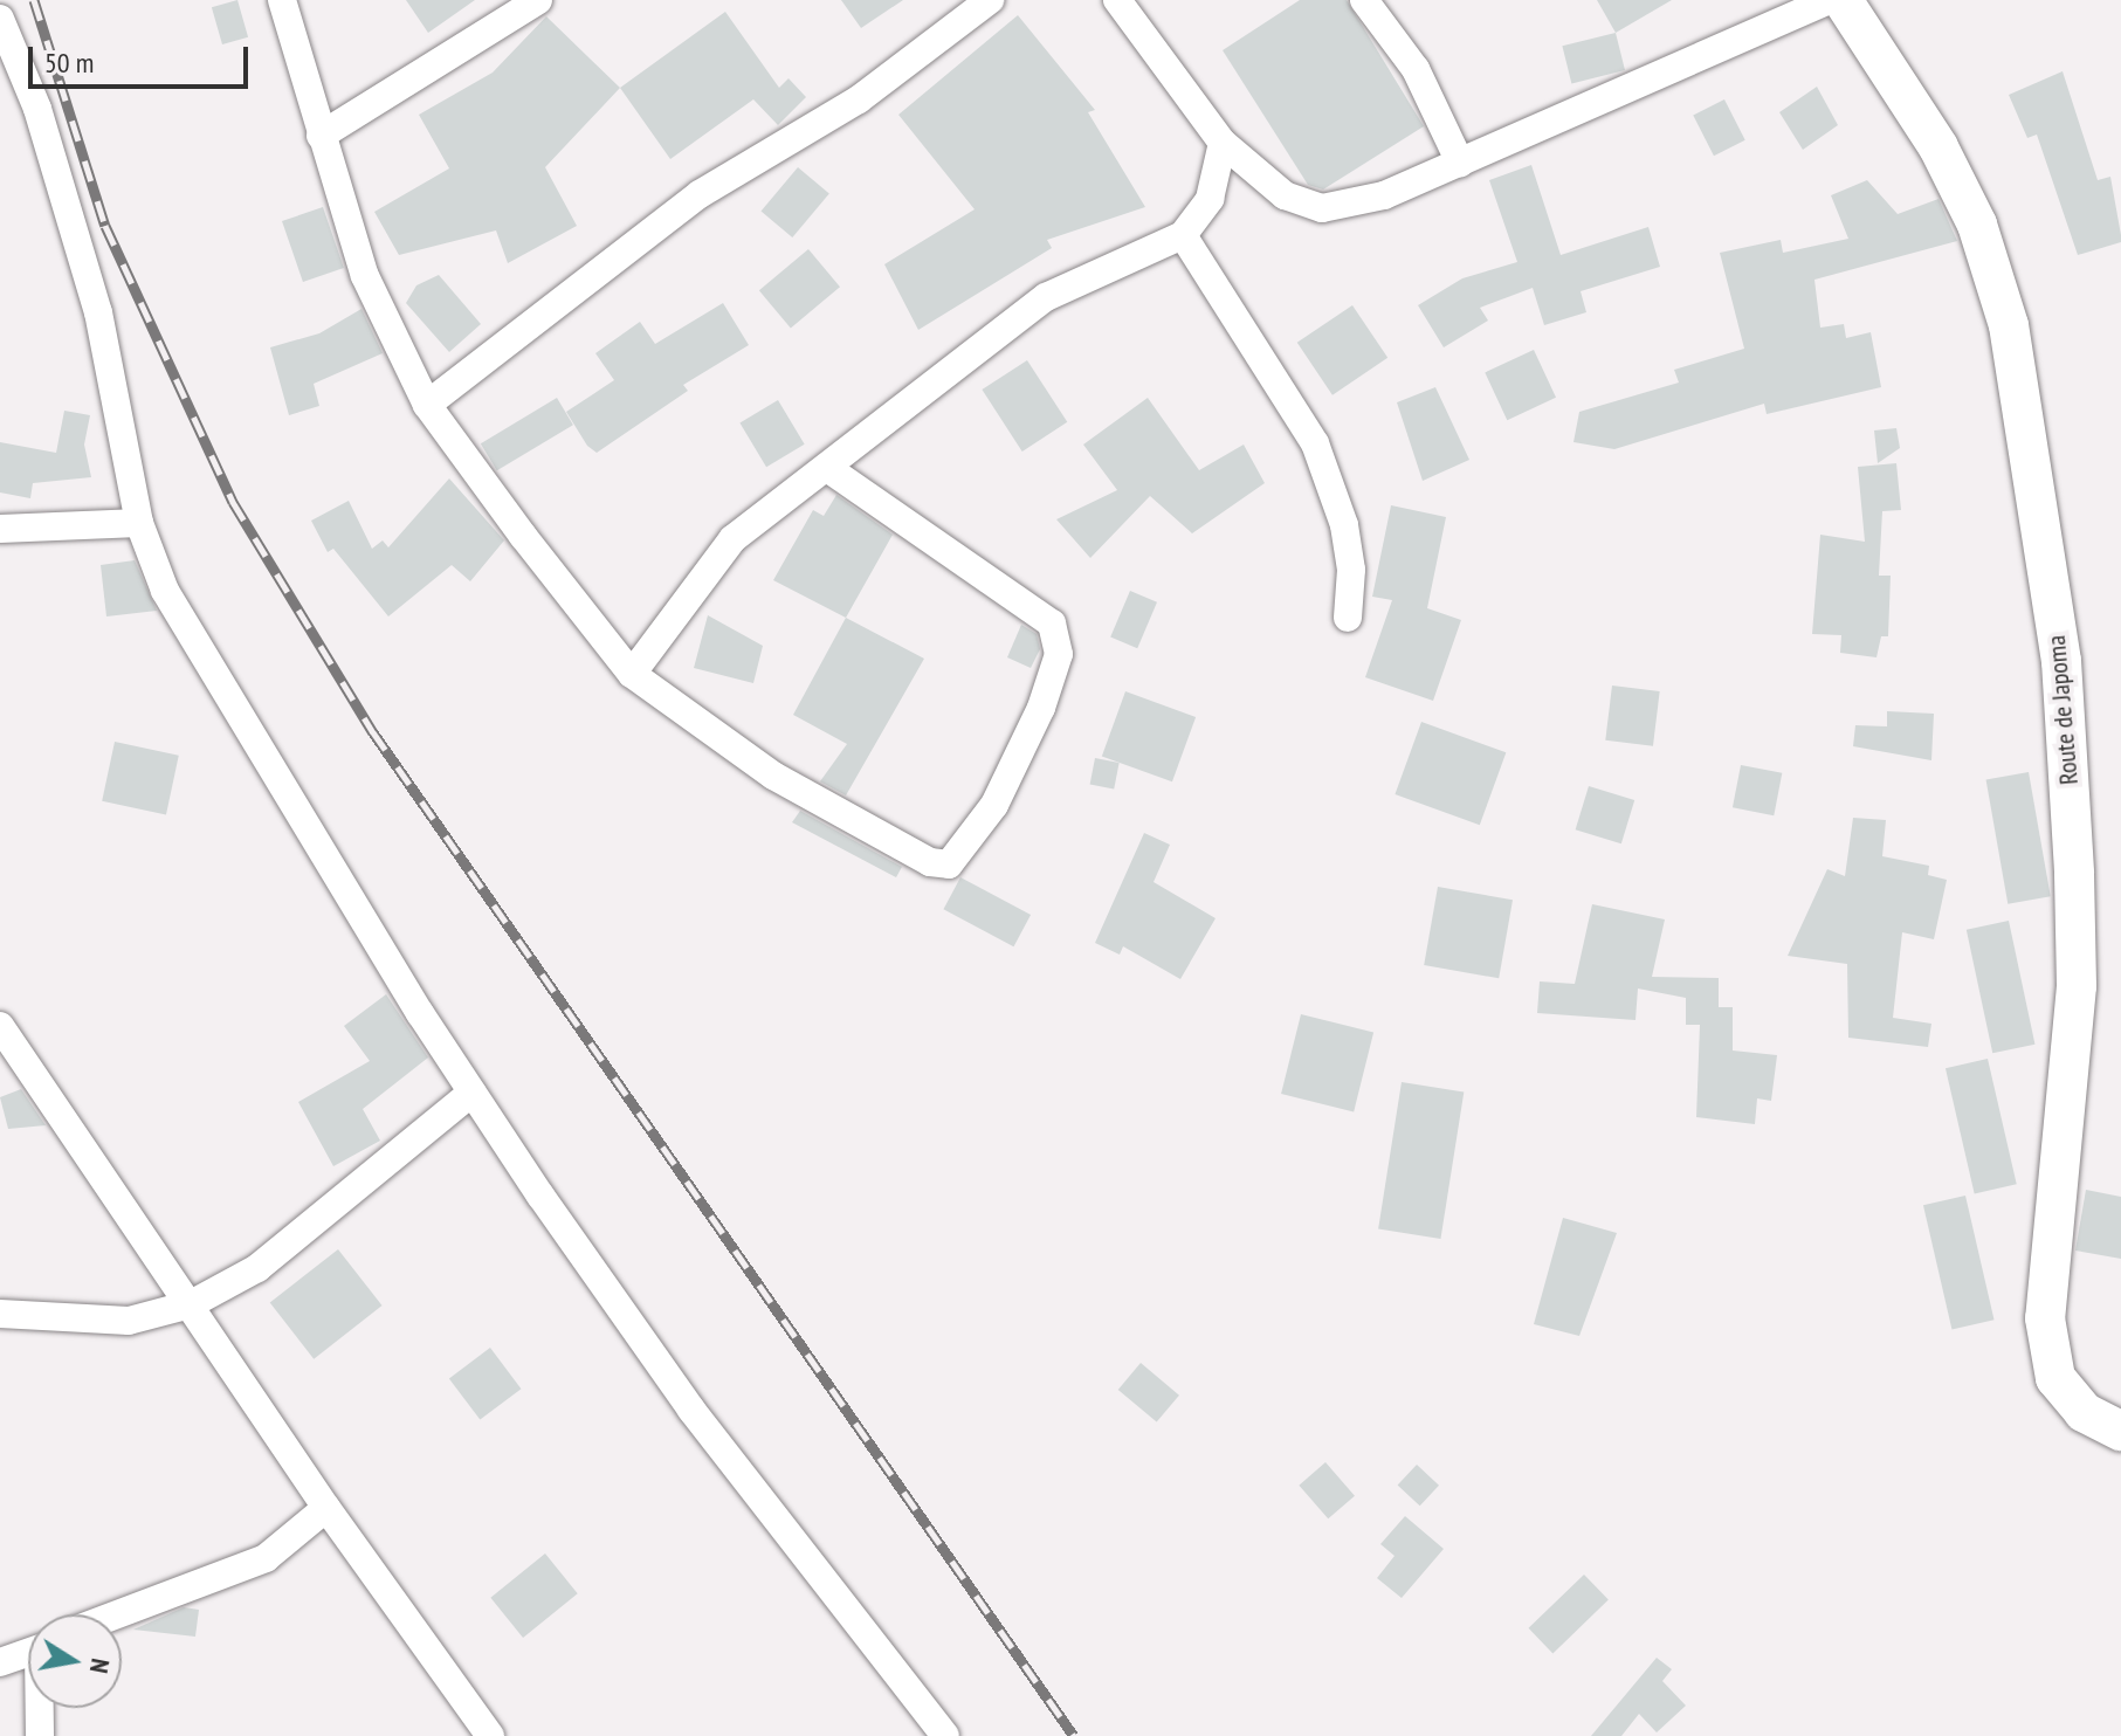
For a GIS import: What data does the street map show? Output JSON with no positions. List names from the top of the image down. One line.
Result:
{"streets":{"street":["Route de Japoma"]},"scale_bar":"50 m","north":"right"}
